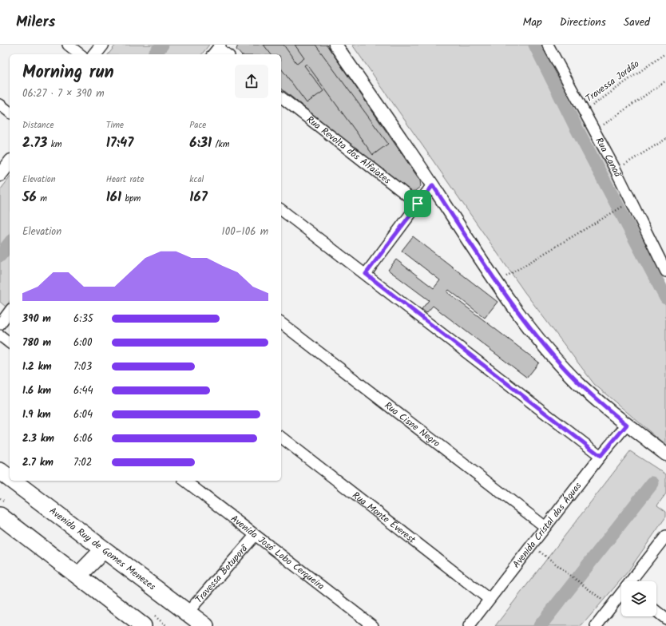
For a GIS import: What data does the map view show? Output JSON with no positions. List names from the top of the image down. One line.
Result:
{"streets":{"main road":["Avenida Ruy de Gomes Menezes"],"street":["Rua Revolta dos Alfaiates","Rua Canaã","Rua Cisne Negro","Rua Monte Everest","Avenida Cristal das Águas","Avenida José Lobo Cerqueira","Travessa Botuporã"],"path":["Travessa Jordão"]},"crossings":[["Travessa Jordão","Rua Canaã"],["Rua Cisne Negro","Avenida Cristal das Águas"],["Rua Monte Everest","Avenida Cristal das Águas"],["Avenida Ruy de Gomes Menezes","Travessa Botuporã"],["Avenida José Lobo Cerqueira","Travessa Botuporã"]],"page":{"header":"Milers","nav":["Map","Directions","Saved"],"heading":["Morning run","06:27 · 7 × 390 m"],"stats":[["Distance","2.73 km"],["Time","17:47"],["Pace","6:31 /km"],["Elevation","56 m"],["Heart rate","161 bpm"],["kcal","167"]],"chart":["Elevation","100–106 m"],"list":[{"name":"390 m","note":"6:35"},{"name":"780 m","note":"6:00"},{"name":"1.2 km","note":"7:03"},{"name":"1.6 km","note":"6:44"},{"name":"1.9 km","note":"6:04"},{"name":"2.3 km","note":"6:06"},{"name":"2.7 km","note":"7:02"}]}}
